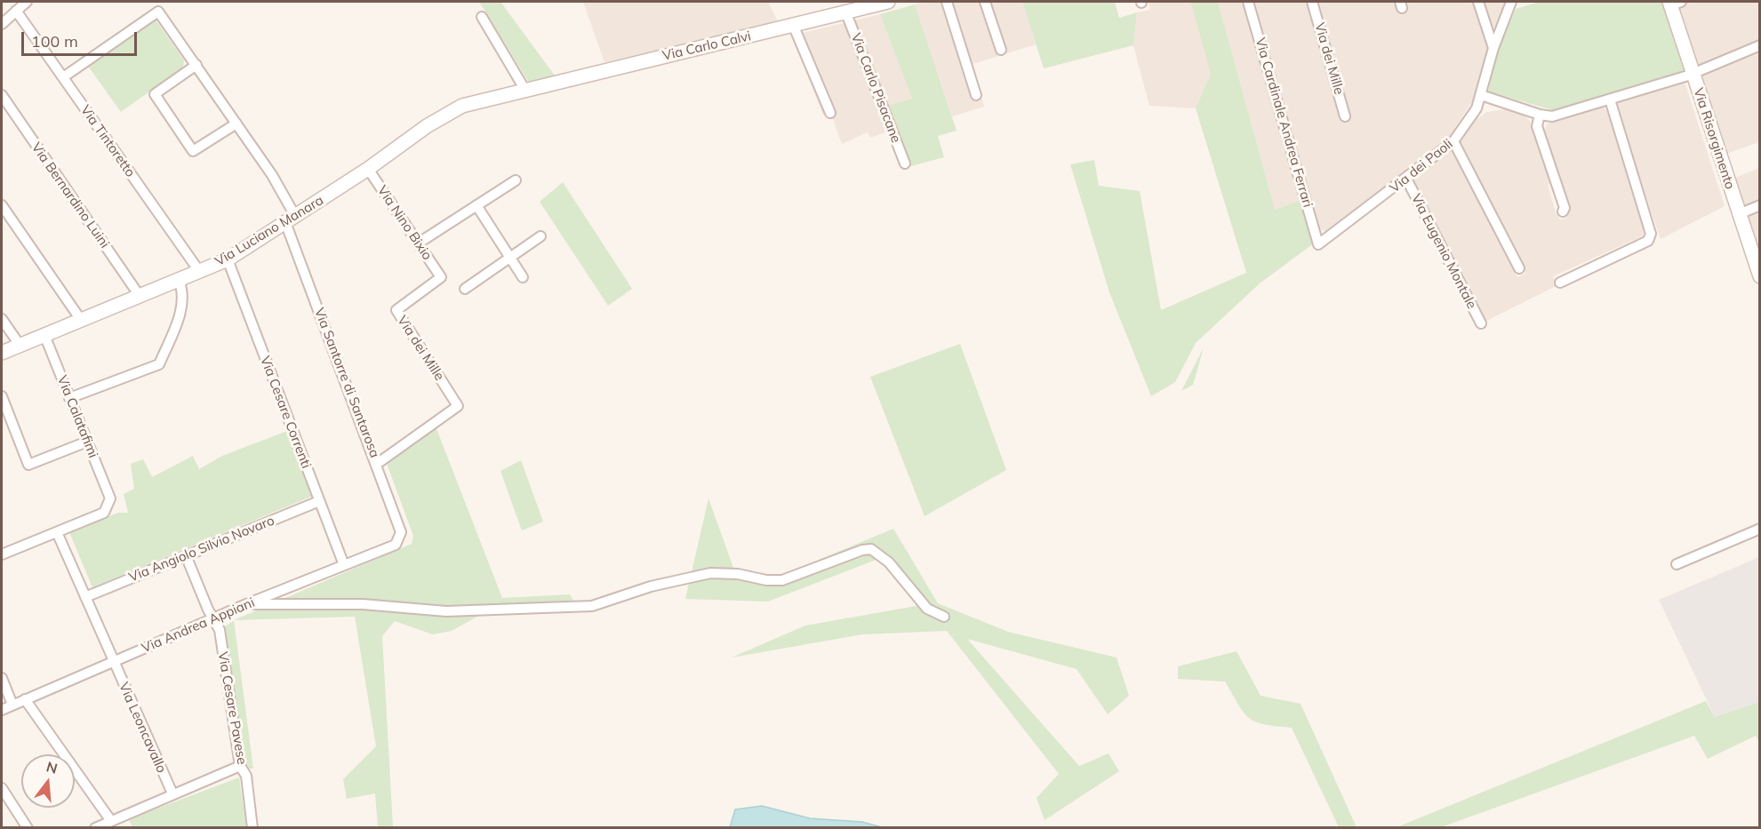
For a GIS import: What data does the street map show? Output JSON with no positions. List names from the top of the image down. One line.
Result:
{"streets":{"street":["Via Carlo Calvi","Via dei Mille","Via Carlo Pisacane","Via Cardinale Andrea Ferrari","Via Risorgimento","Via Tintoretto","Via dei Paoli","Via Bernardino Luini","Via Nino Bixio","Via Luciano Manara","Via Eugenio Montale","Via Santorre di Santarosa","Via Cesare Correnti","Via Calatafimi","Via Angiolo Silvio Novaro","Via Andrea Appiani","Via Cesare Pavese","Via Leoncavallo"]},"crossings":[["Via Carlo Calvi","Via Carlo Pisacane"],["Via Carlo Calvi","Via Luciano Manara"],["Via dei Mille","Via Nino Bixio"],["Via dei Mille","Via Santorre di Santarosa"],["Via Cardinale Andrea Ferrari","Via dei Paoli"],["Via Tintoretto","Via Luciano Manara"],["Via Tintoretto","Via Santorre di Santarosa"],["Via dei Paoli","Via Eugenio Montale"],["Via Bernardino Luini","Via Luciano Manara"],["Via Nino Bixio","Via Luciano Manara"],["Via Luciano Manara","Via Santorre di Santarosa"],["Via Luciano Manara","Via Cesare Correnti"],["Via Luciano Manara","Via Calatafimi"],["Via Santorre di Santarosa","Via Andrea Appiani"],["Via Cesare Correnti","Via Angiolo Silvio Novaro"],["Via Cesare Correnti","Via Andrea Appiani"],["Via Calatafimi","Via Leoncavallo"],["Via Angiolo Silvio Novaro","Via Cesare Pavese"],["Via Angiolo Silvio Novaro","Via Leoncavallo"],["Via Andrea Appiani","Via Cesare Pavese"],["Via Andrea Appiani","Via Leoncavallo"]],"scale_bar":"100 m","north":"top"}
